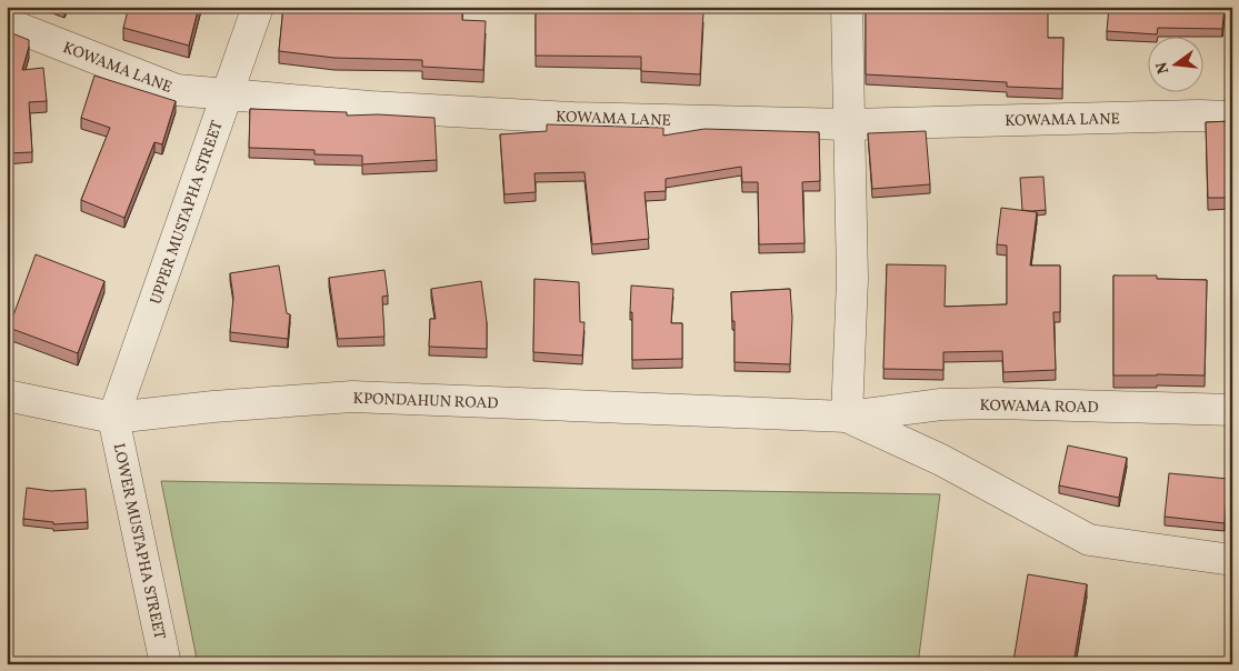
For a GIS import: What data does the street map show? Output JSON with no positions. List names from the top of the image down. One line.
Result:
{"streets":{"street":["KOWAMA LANE","UPPER MUSTAPHA STREET","KPONDAHUN ROAD","KOWAMA ROAD","LOWER MUSTAPHA STREET"]},"crossings":[["KOWAMA LANE","UPPER MUSTAPHA STREET"],["UPPER MUSTAPHA STREET","KPONDAHUN ROAD"],["UPPER MUSTAPHA STREET","LOWER MUSTAPHA STREET"],["KPONDAHUN ROAD","KOWAMA ROAD"],["KPONDAHUN ROAD","LOWER MUSTAPHA STREET"]],"north":"left"}
